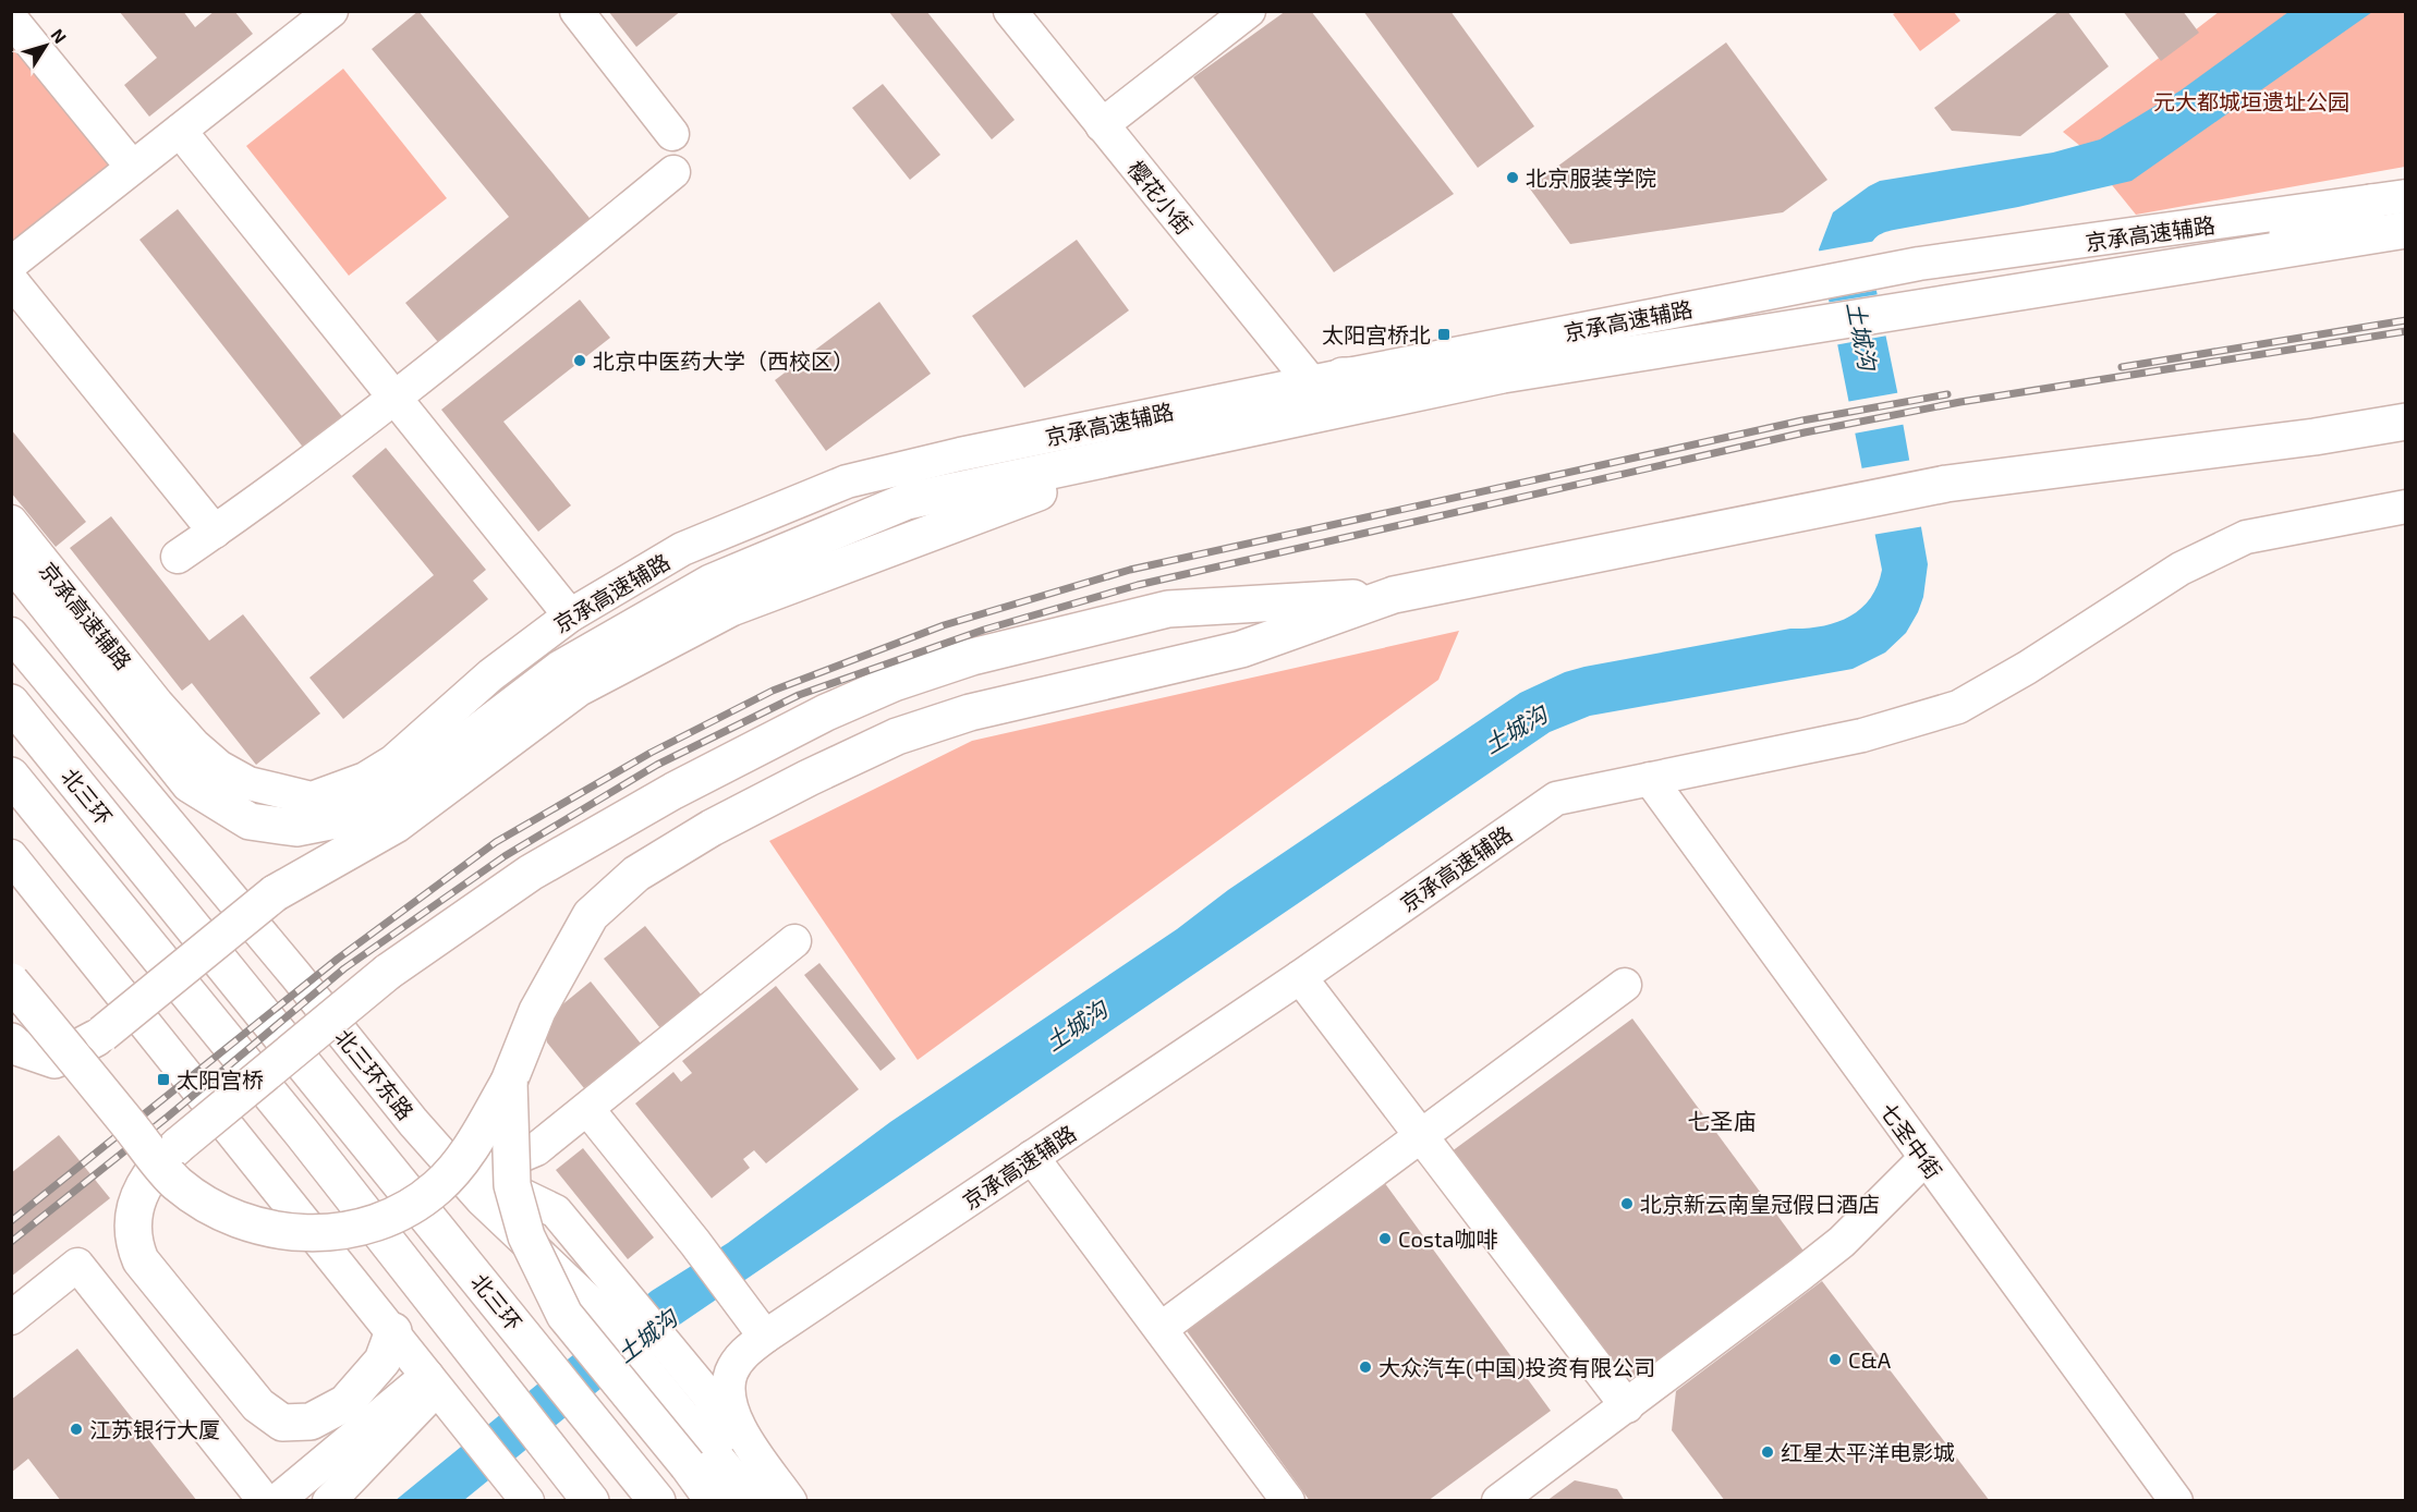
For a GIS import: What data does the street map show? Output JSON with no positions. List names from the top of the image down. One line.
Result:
{"streets":{"highway":["北三环"],"street":["樱花小街","京承高速辅路","北三环东路","七圣中街"]},"crossings":[["樱花小街","京承高速辅路"],["京承高速辅路","七圣中街"]],"districts":["七圣庙"],"water":["土城沟"],"parks":["元大都城垣遗址公园"],"places":{"other":["北京服装学院","北京中医药大学（西校区）","北京新云南皇冠假日酒店","Costa咖啡","C&A","大众汽车(中国)投资有限公司","江苏银行大厦","红星太平洋电影城"],"transit":["太阳宫桥北","太阳宫桥"]},"north":"top right"}
